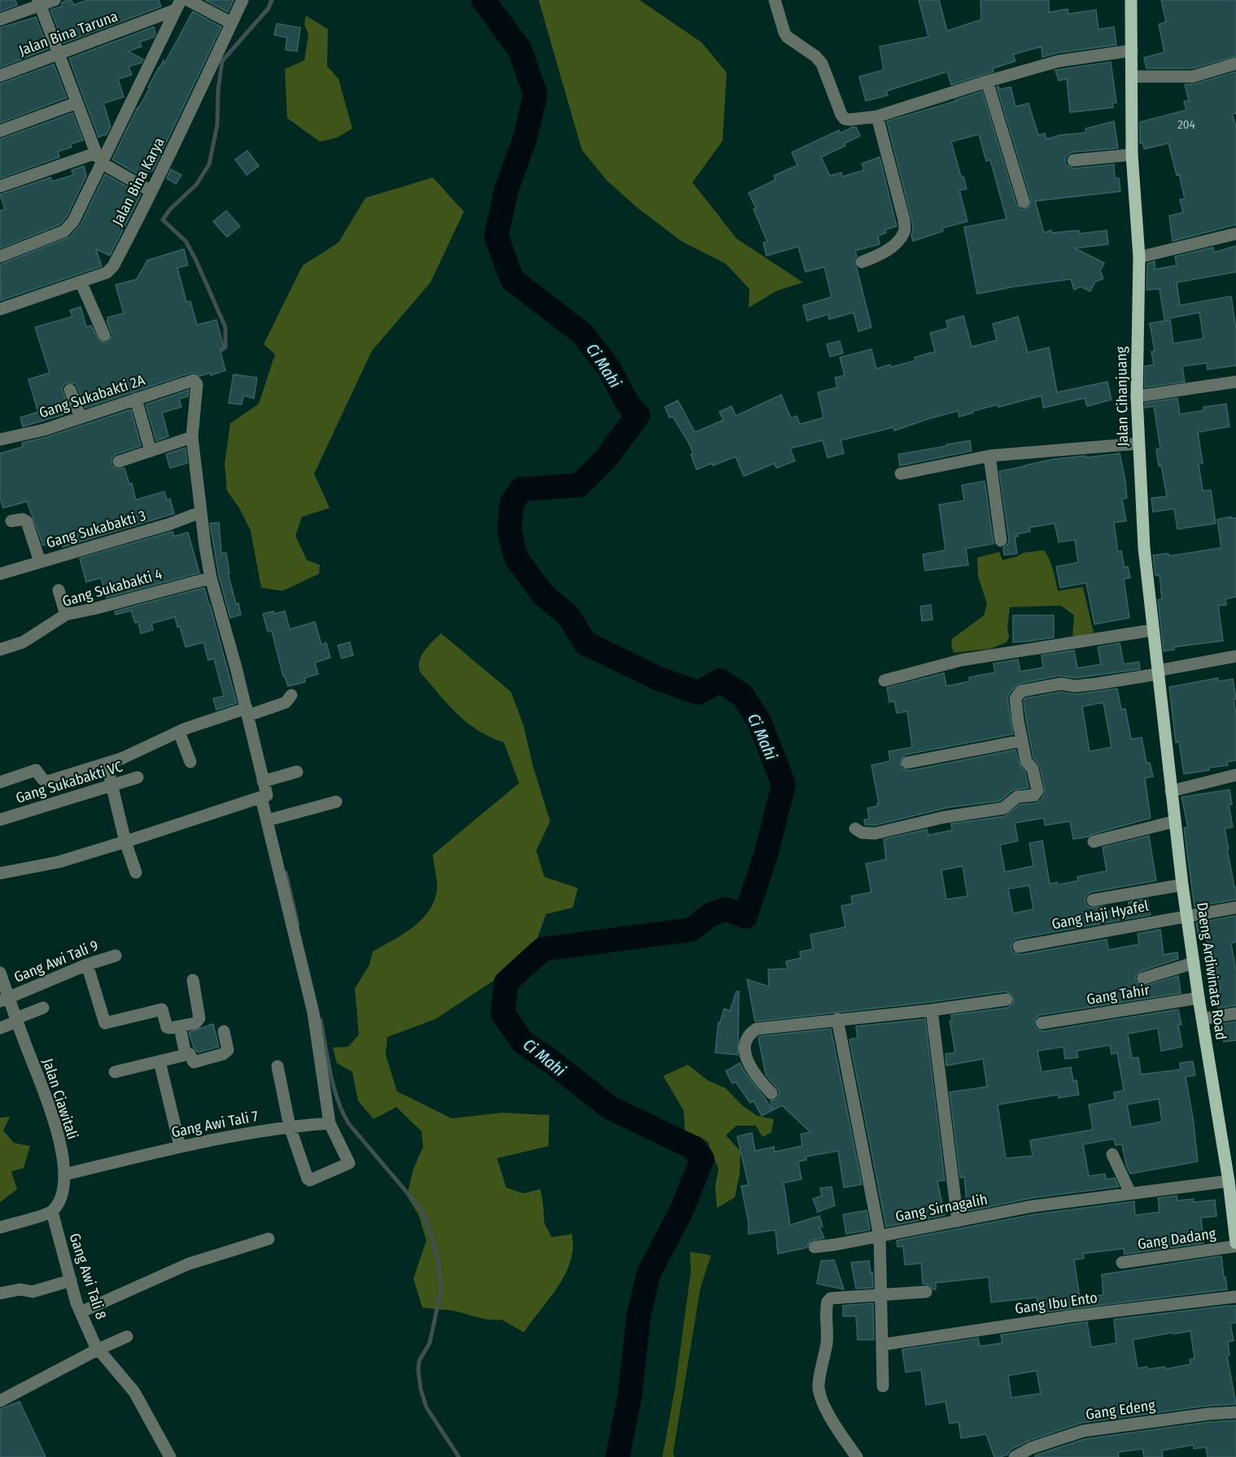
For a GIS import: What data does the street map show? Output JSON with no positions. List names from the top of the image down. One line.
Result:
{"streets":{"main road":["Jalan Cihanjuang","Daeng Ardiwinata Road"],"street":["Jalan Bina Taruna","Jalan Bina Karya","Gang Sukabakti 2A","Gang Sukabakti 3","Gang Sukabakti 4","Gang Sukabakti VC","Gang Haji Hyafel","Gang Awi Tali 9","Gang Tahir","Jalan Ciawitali","Gang Awi Tali 7","Gang Sirnagalih","Gang Dadang","Gang Awi Tali 8","Gang Ibu Ento","Gang Edeng"]},"crossings":[["Jalan Cihanjuang","Daeng Ardiwinata Road"],["Gang Haji Hyafel","Daeng Ardiwinata Road"],["Gang Awi Tali 9","Jalan Ciawitali"],["Daeng Ardiwinata Road","Gang Tahir"],["Daeng Ardiwinata Road","Gang Sirnagalih"],["Daeng Ardiwinata Road","Gang Dadang"],["Jalan Ciawitali","Gang Awi Tali 7"],["Jalan Ciawitali","Gang Awi Tali 8"]],"water":["Ci Mahi"],"house_numbers":["204"]}
